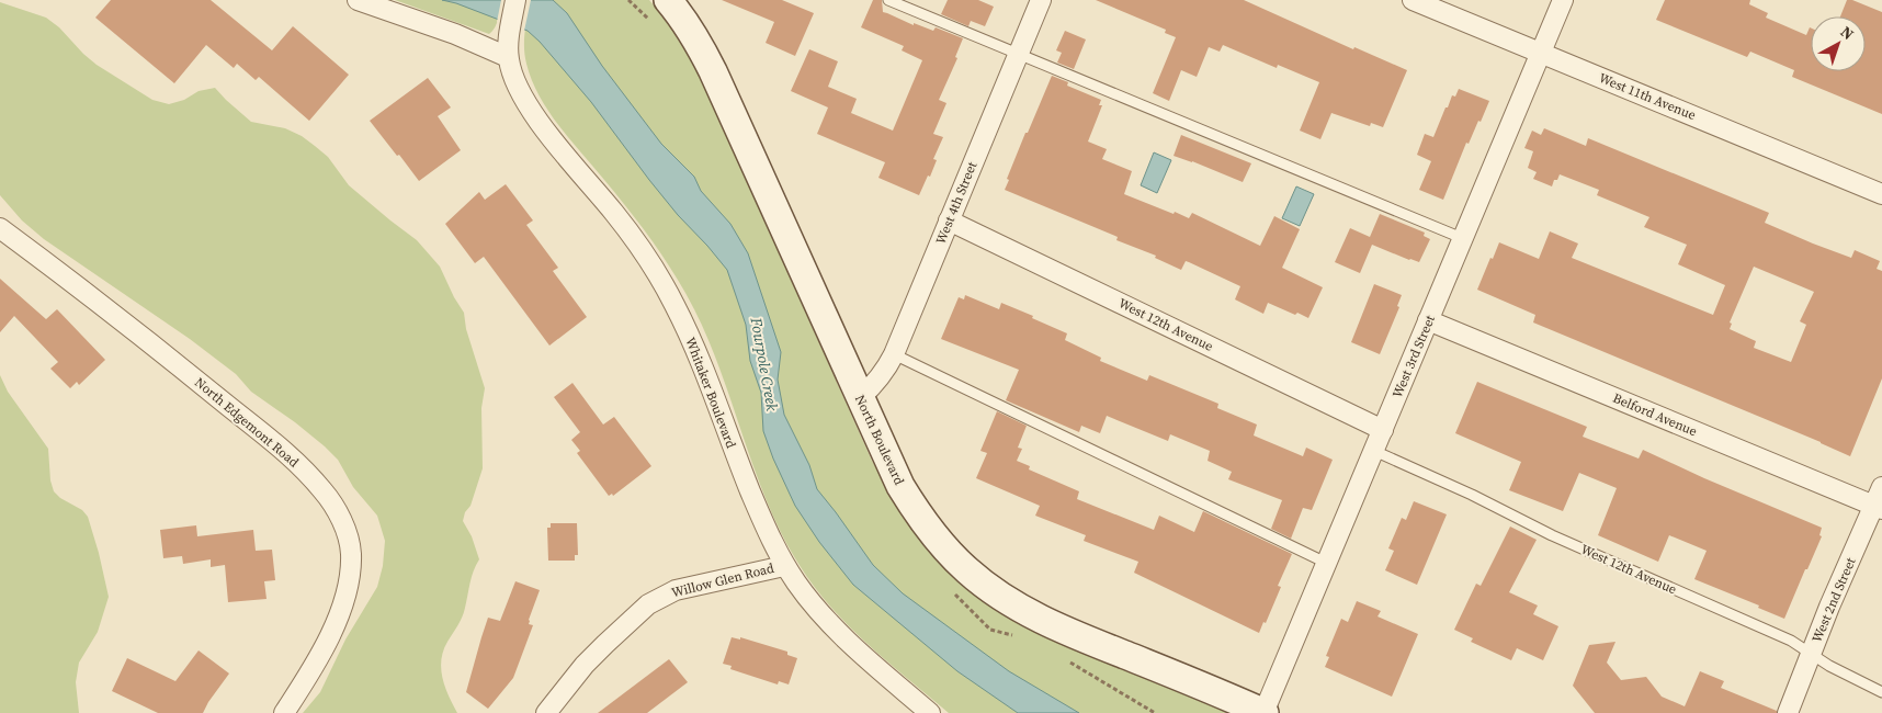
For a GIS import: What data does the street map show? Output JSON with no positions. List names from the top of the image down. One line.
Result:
{"streets":{"street":["West 11th Avenue","West 4th Street","West 12th Avenue","West 3rd Street","Whitaker Boulevard","Belford Avenue","North Edgemont Road","North Boulevard","Willow Glen Road","West 2nd Street"]},"crossings":[["West 11th Avenue","West 3rd Street"],["West 4th Street","West 12th Avenue"],["West 4th Street","North Boulevard"],["West 12th Avenue","West 3rd Street"],["West 12th Avenue","West 2nd Street"],["West 3rd Street","Belford Avenue"],["West 3rd Street","North Boulevard"],["Whitaker Boulevard","Willow Glen Road"],["Belford Avenue","West 2nd Street"]],"water":["Fourpole Creek"],"north":"top right"}
